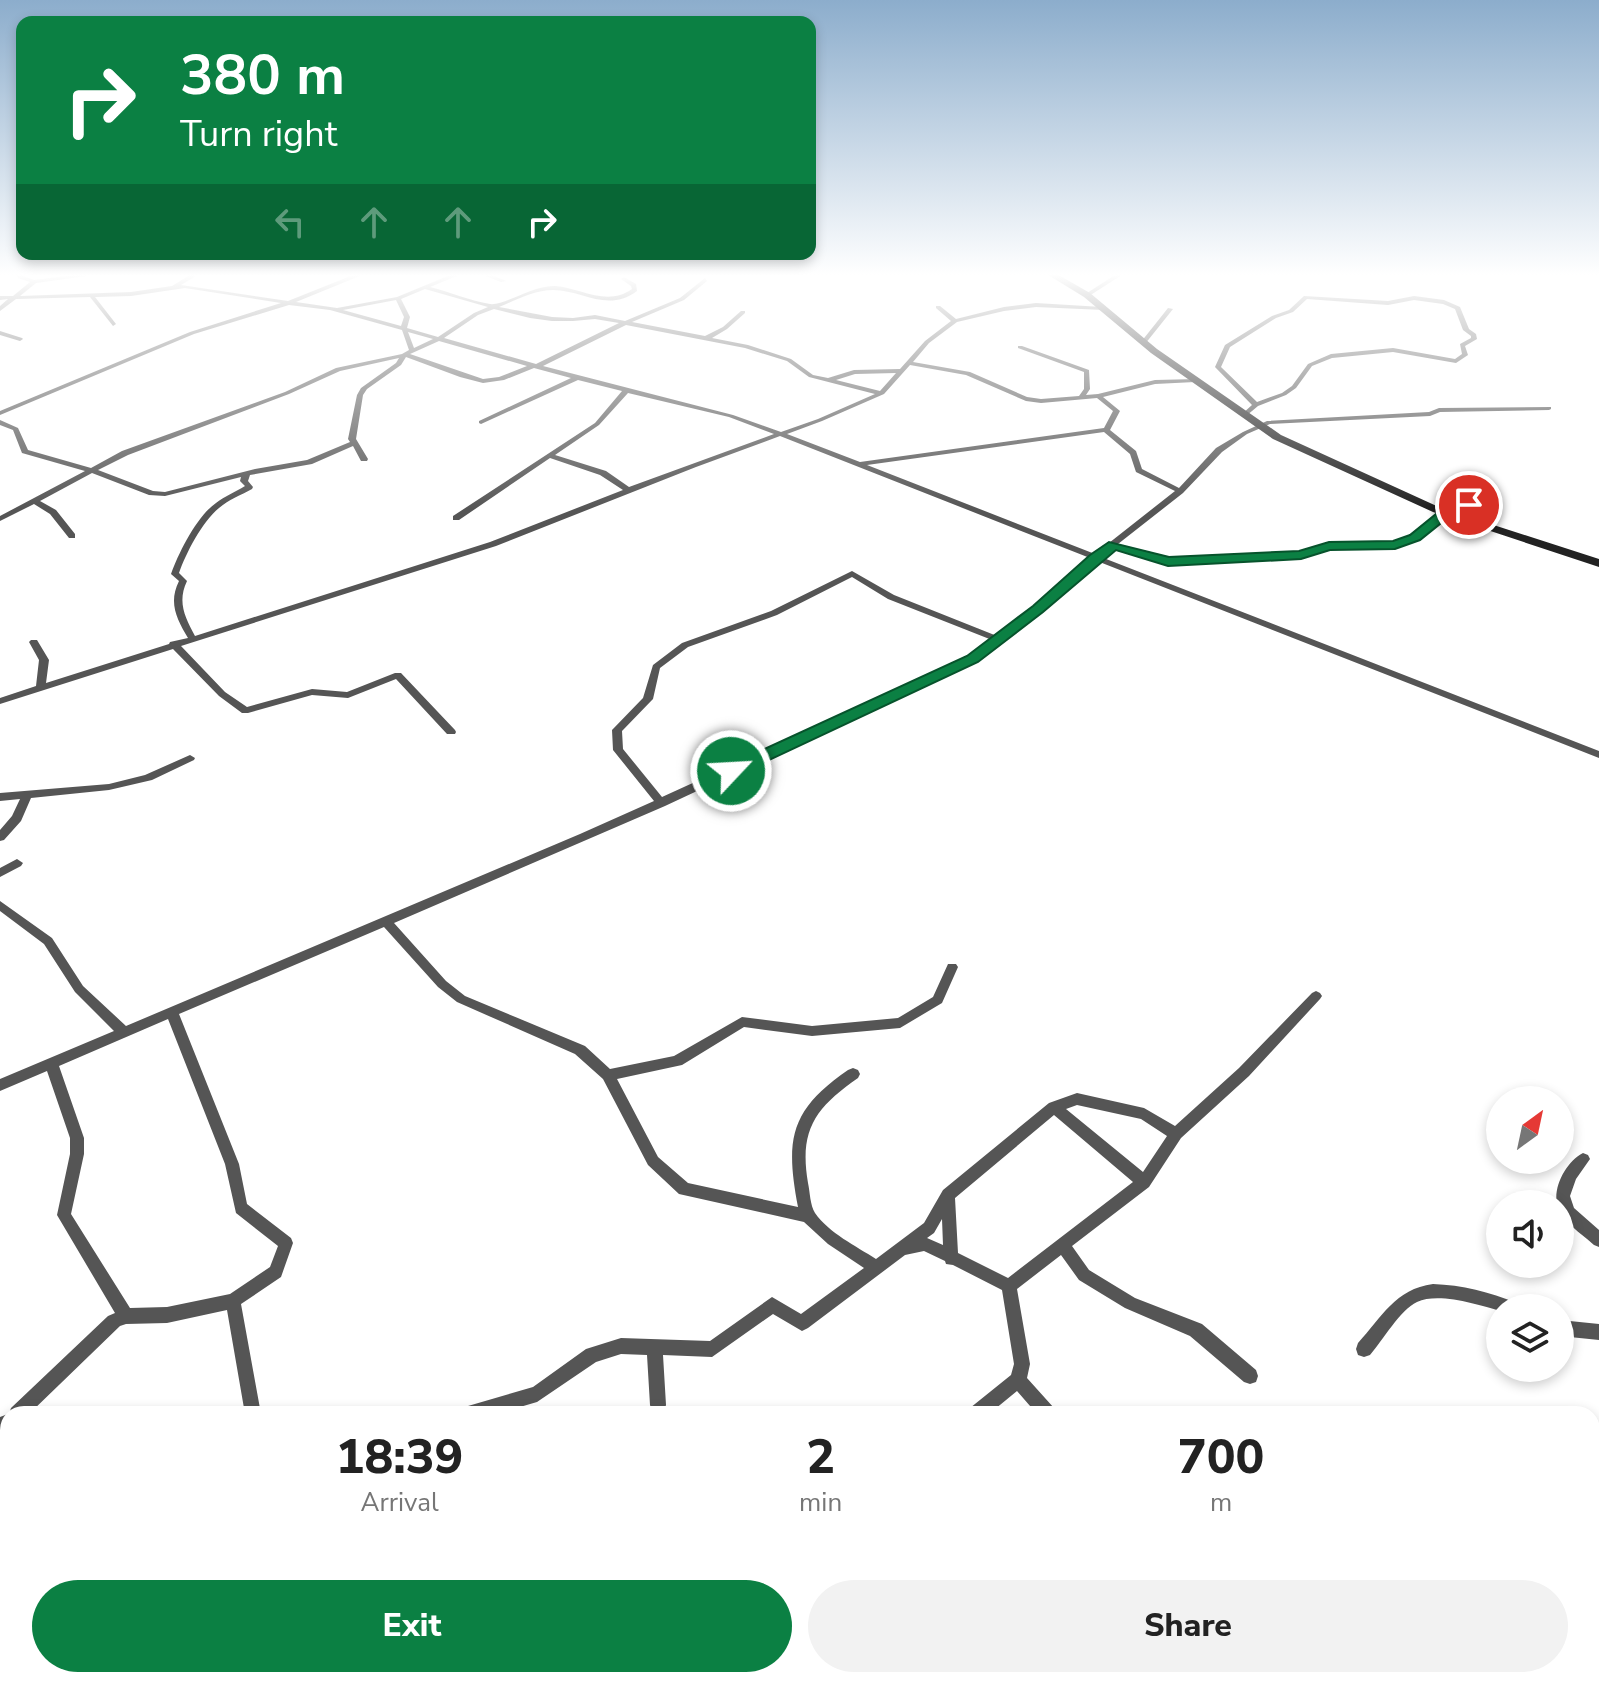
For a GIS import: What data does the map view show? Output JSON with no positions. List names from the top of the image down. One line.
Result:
{"north":"top right","page":{"turn":["380 m","Turn right"],"eta":["18:39","Arrival","2","min","700","m"],"buttons":["Exit","Share"]}}
